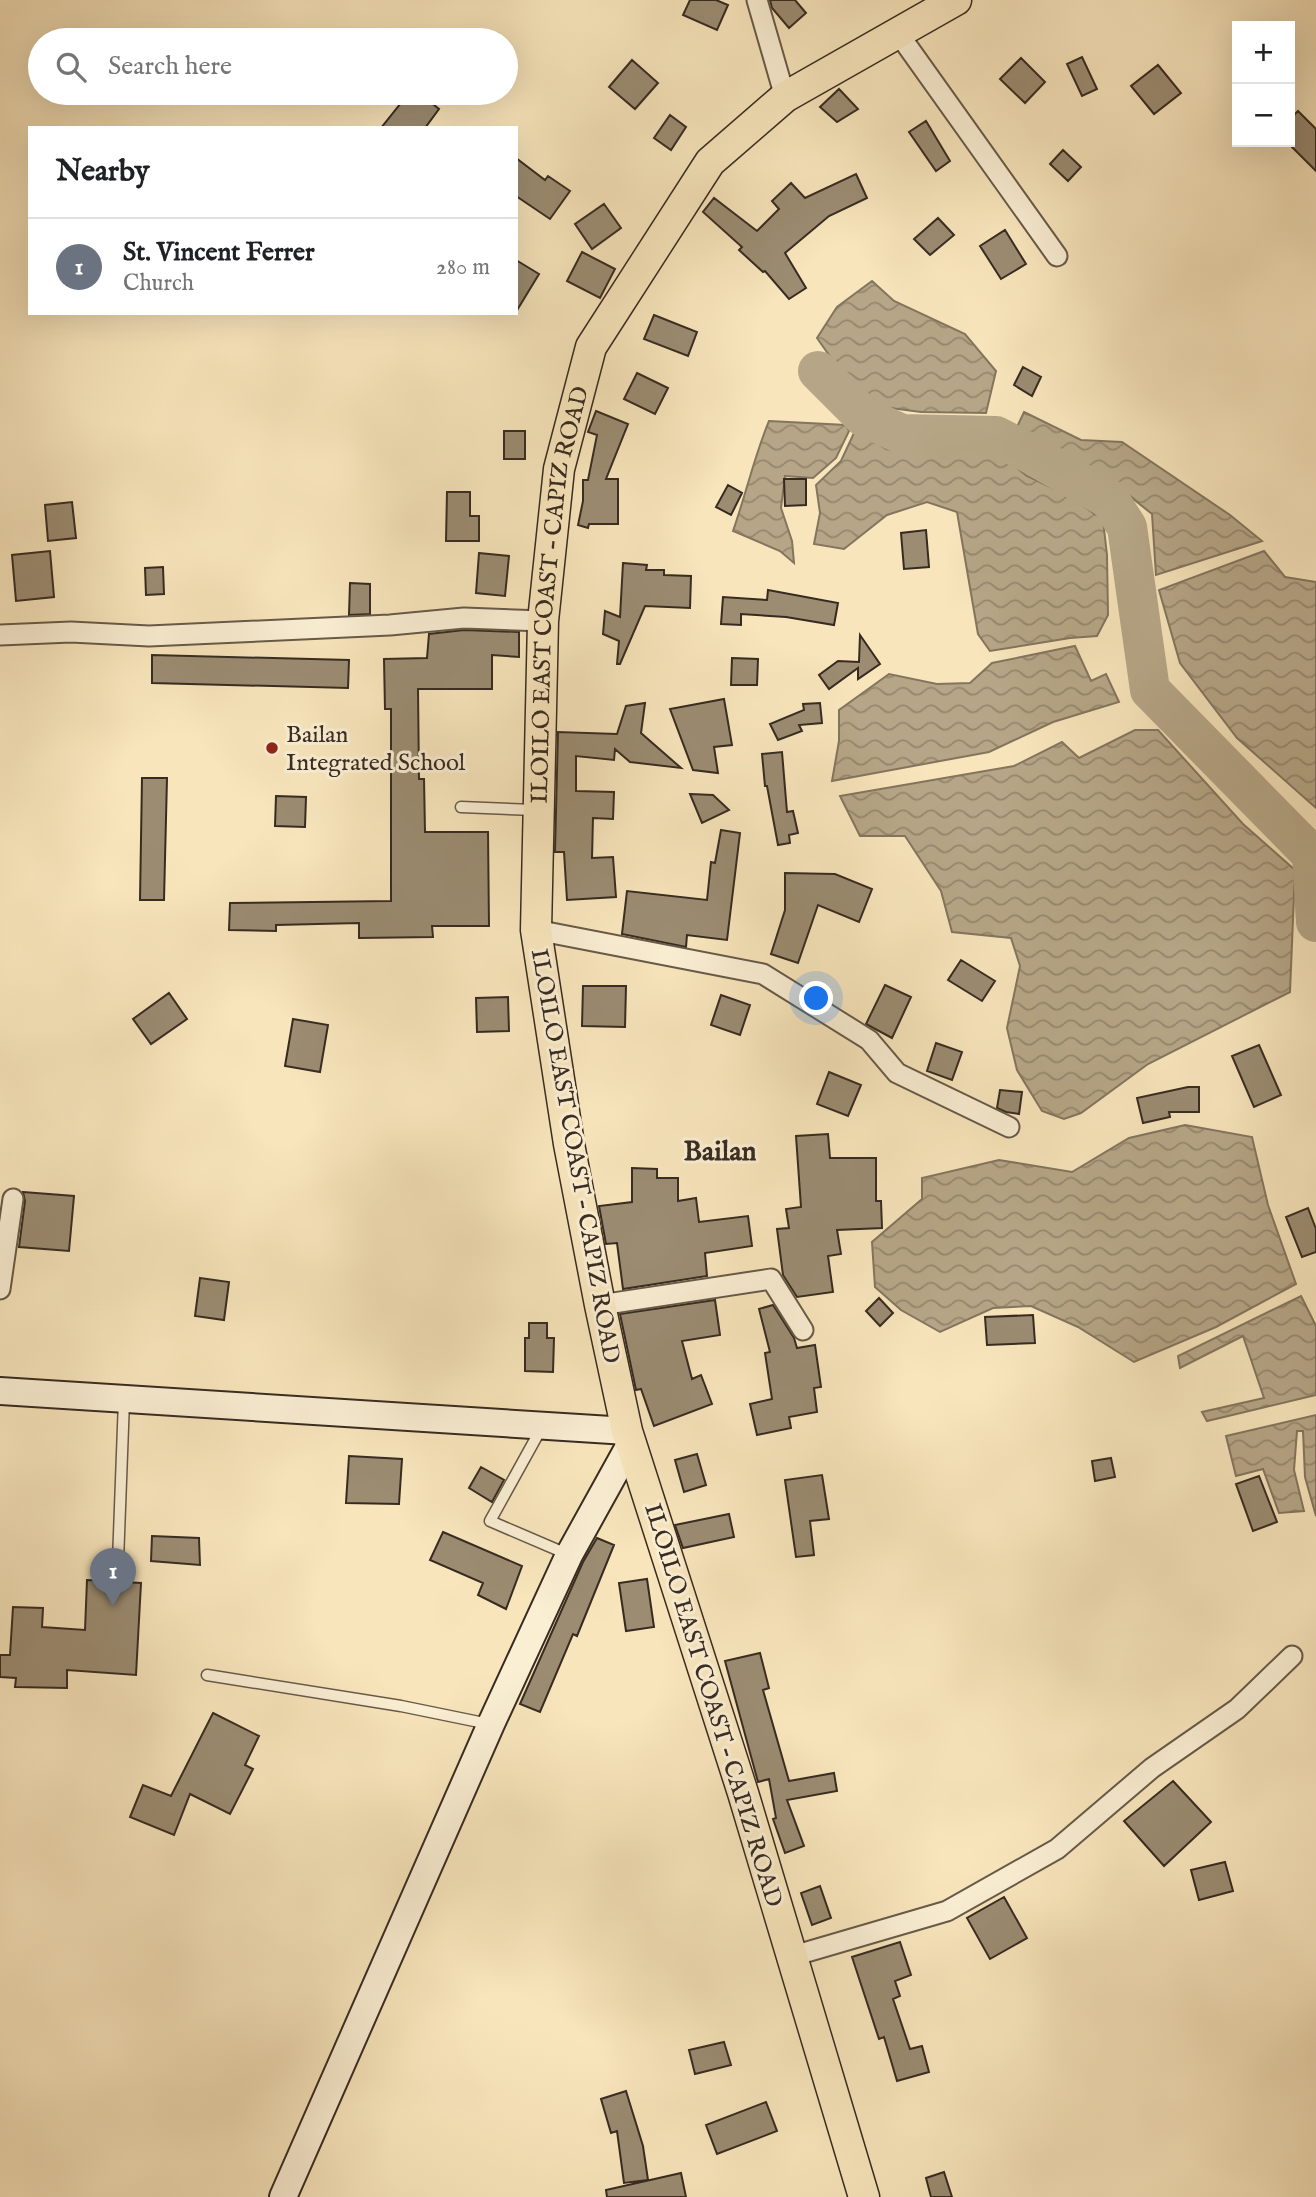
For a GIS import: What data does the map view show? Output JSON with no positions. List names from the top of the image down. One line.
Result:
{"streets":{"main road":["ILOILO EAST COAST – CAPIZ ROAD"]},"districts":["Bailan"],"places":["Bailan Integrated School"],"page":{"map_buttons":["+","−"],"search":"Search here","heading":"Nearby","list":[{"mark":"1","name":"St. Vincent Ferrer","note":"Church","value":"280 m"}],"pins":"1"}}
